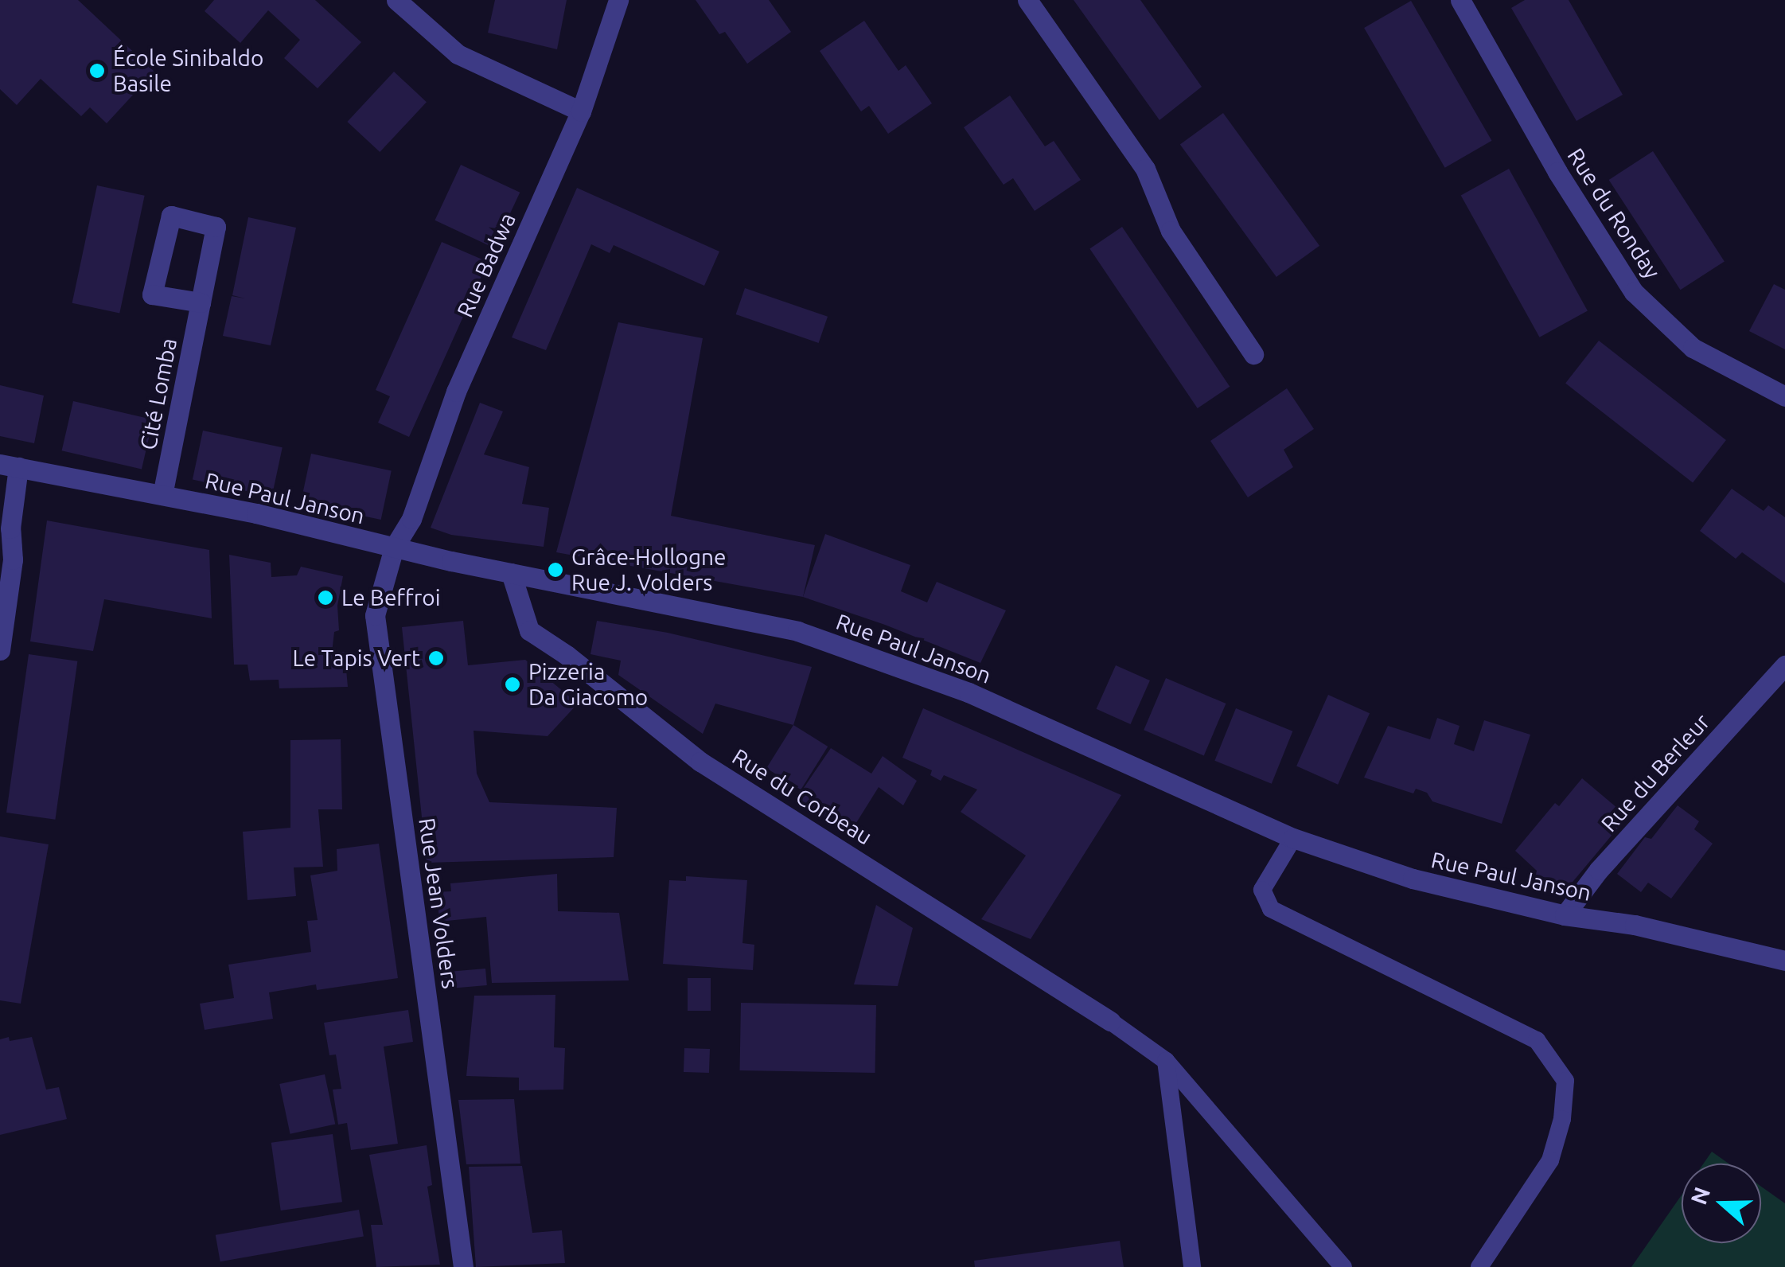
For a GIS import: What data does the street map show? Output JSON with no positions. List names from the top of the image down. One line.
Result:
{"streets":{"street":["Rue du Ronday","Rue Badwa","Cité Lomba","Rue Paul Janson","Rue du Berleur","Rue du Corbeau","Rue Jean Volders"]},"crossings":[["Rue Badwa","Rue Paul Janson"],["Rue Badwa","Rue Jean Volders"],["Cité Lomba","Rue Paul Janson"],["Rue Paul Janson","Rue du Berleur"],["Rue Paul Janson","Rue du Corbeau"],["Rue Paul Janson","Rue Jean Volders"]],"places":["École Sinibaldo Basile","Grâce-Hollogne Rue J. Volders","Le Beffroi","Le Tapis Vert","Pizzeria Da Giacomo"],"north":"left"}
